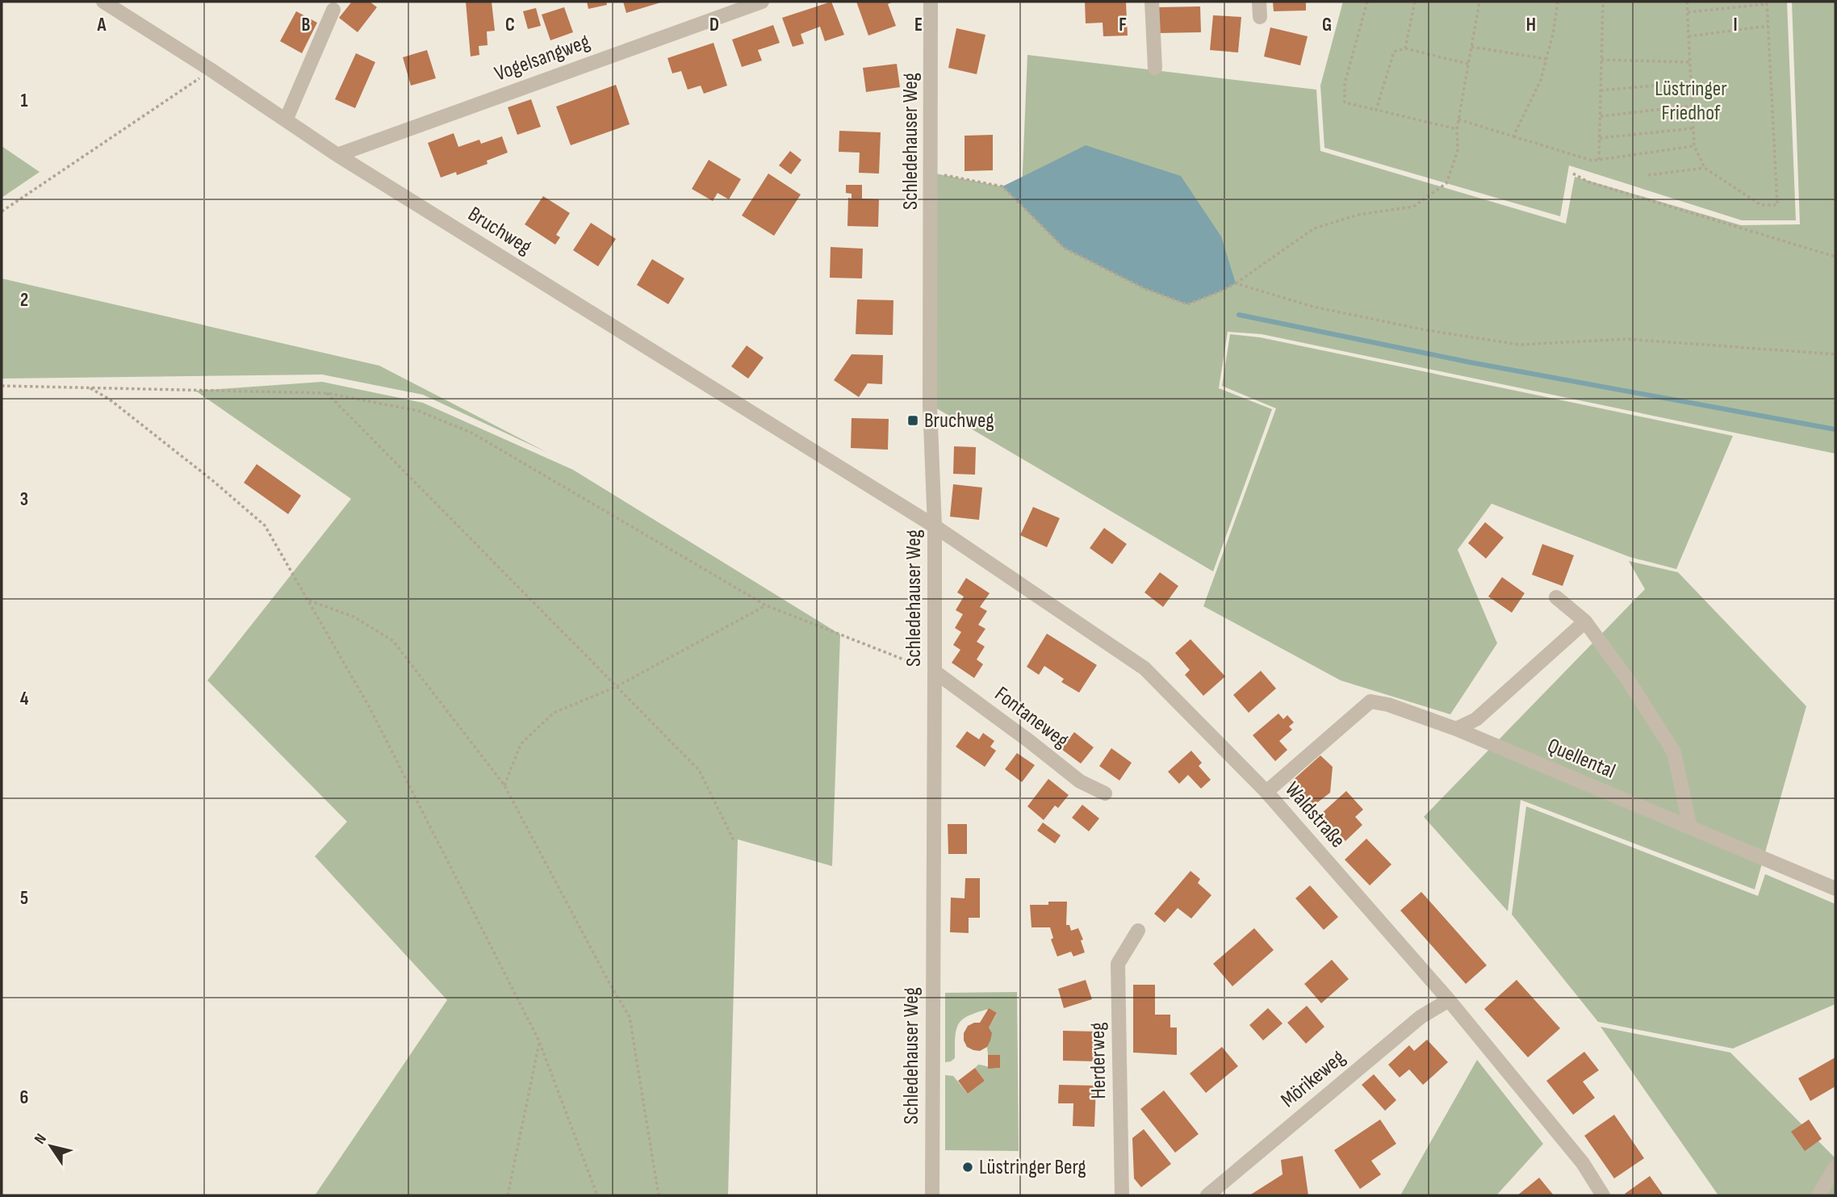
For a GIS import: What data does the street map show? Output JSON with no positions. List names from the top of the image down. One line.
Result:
{"streets":{"street":["Vogelsangweg","Schledehauser Weg","Bruchweg","Fontaneweg","Quellental","Waldstraße","Herderweg","Mörikeweg"]},"crossings":[["Vogelsangweg","Bruchweg"],["Schledehauser Weg","Bruchweg"],["Schledehauser Weg","Fontaneweg"],["Schledehauser Weg","Waldstraße"],["Bruchweg","Waldstraße"],["Quellental","Waldstraße"],["Waldstraße","Mörikeweg"]],"parks":["Lüstringer Friedhof"],"places":{"transit":["Bruchweg"],"other":["Lüstringer Berg"]},"north":"top left","grid":{"columns":["A","B","C","D","E","F","G","H","I"],"rows":["1","2","3","4","5","6"]}}
